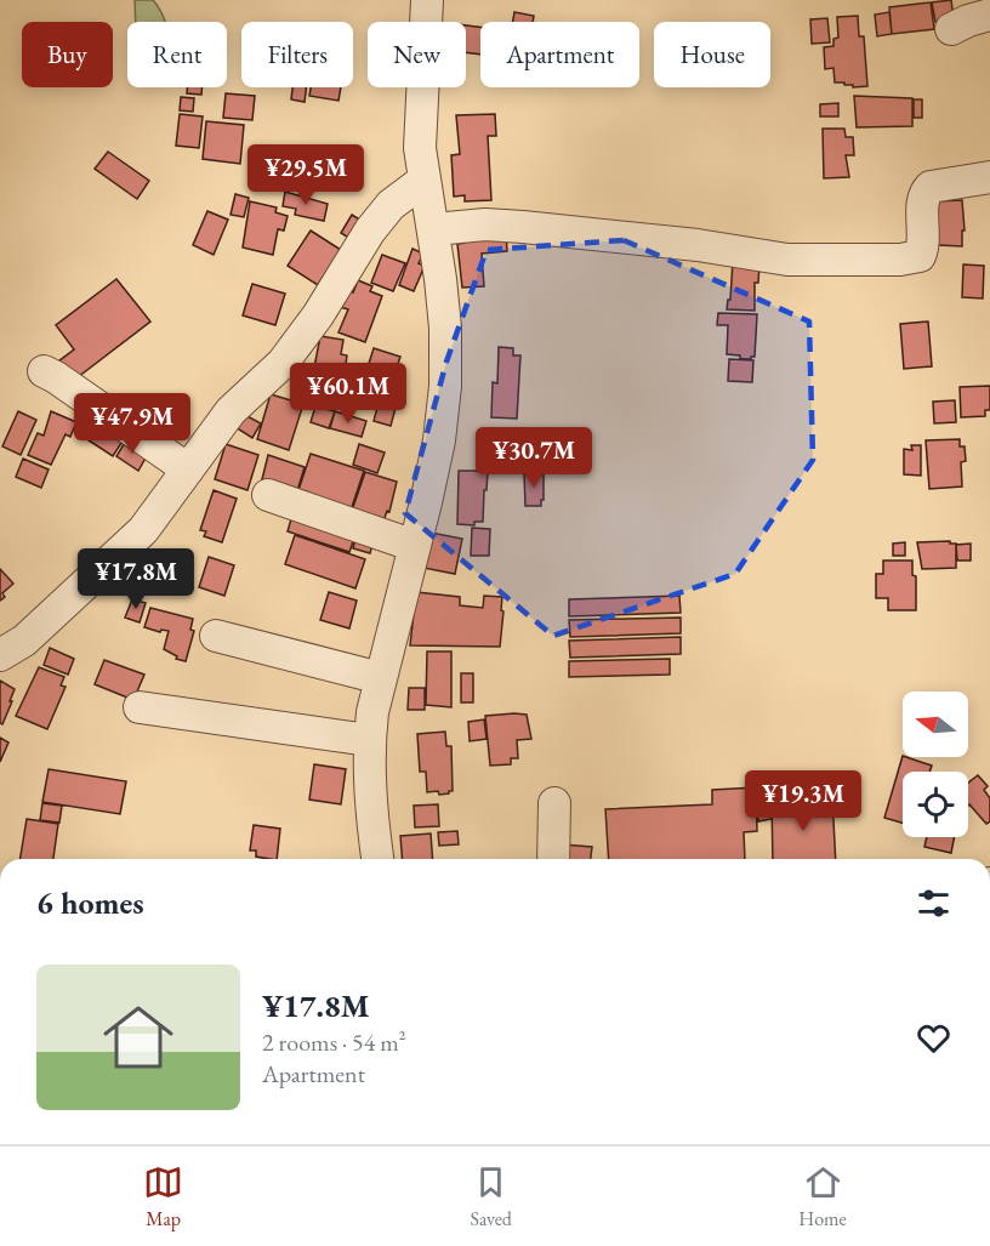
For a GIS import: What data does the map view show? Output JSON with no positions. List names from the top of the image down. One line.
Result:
{"north":"left","page":{"chip":["Buy","Rent","Filters","New","Apartment","House"],"price":["¥29.5M","¥60.1M","¥47.9M","¥30.7M","¥17.8M","¥19.3M"],"heading":"6 homes","list":[{"name":"¥17.8M","note":"2 rooms · 54 m² · Apartment"}],"tabs":["Map","Saved","Home"]}}
